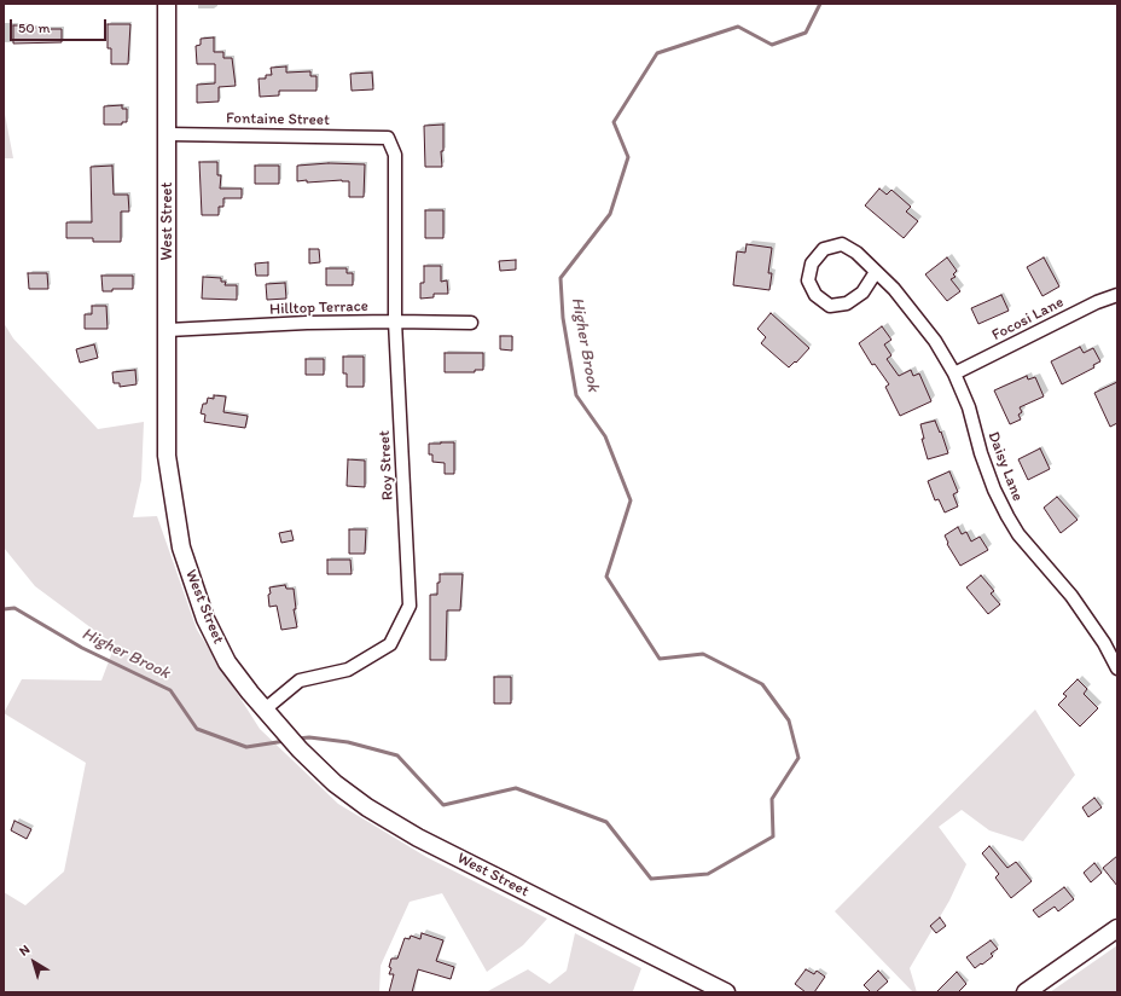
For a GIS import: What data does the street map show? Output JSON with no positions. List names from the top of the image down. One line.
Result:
{"streets":{"main road":["West Street"],"street":["Fontaine Street","Hilltop Terrace","Focosi Lane","Roy Street","Daisy Lane"]},"crossings":[["Fontaine Street","West Street"],["Fontaine Street","Roy Street"],["West Street","Hilltop Terrace"],["West Street","Roy Street"],["Hilltop Terrace","Roy Street"],["Focosi Lane","Daisy Lane"]],"water":["Higher Brook"],"scale_bar":"50 m","north":"top left"}
